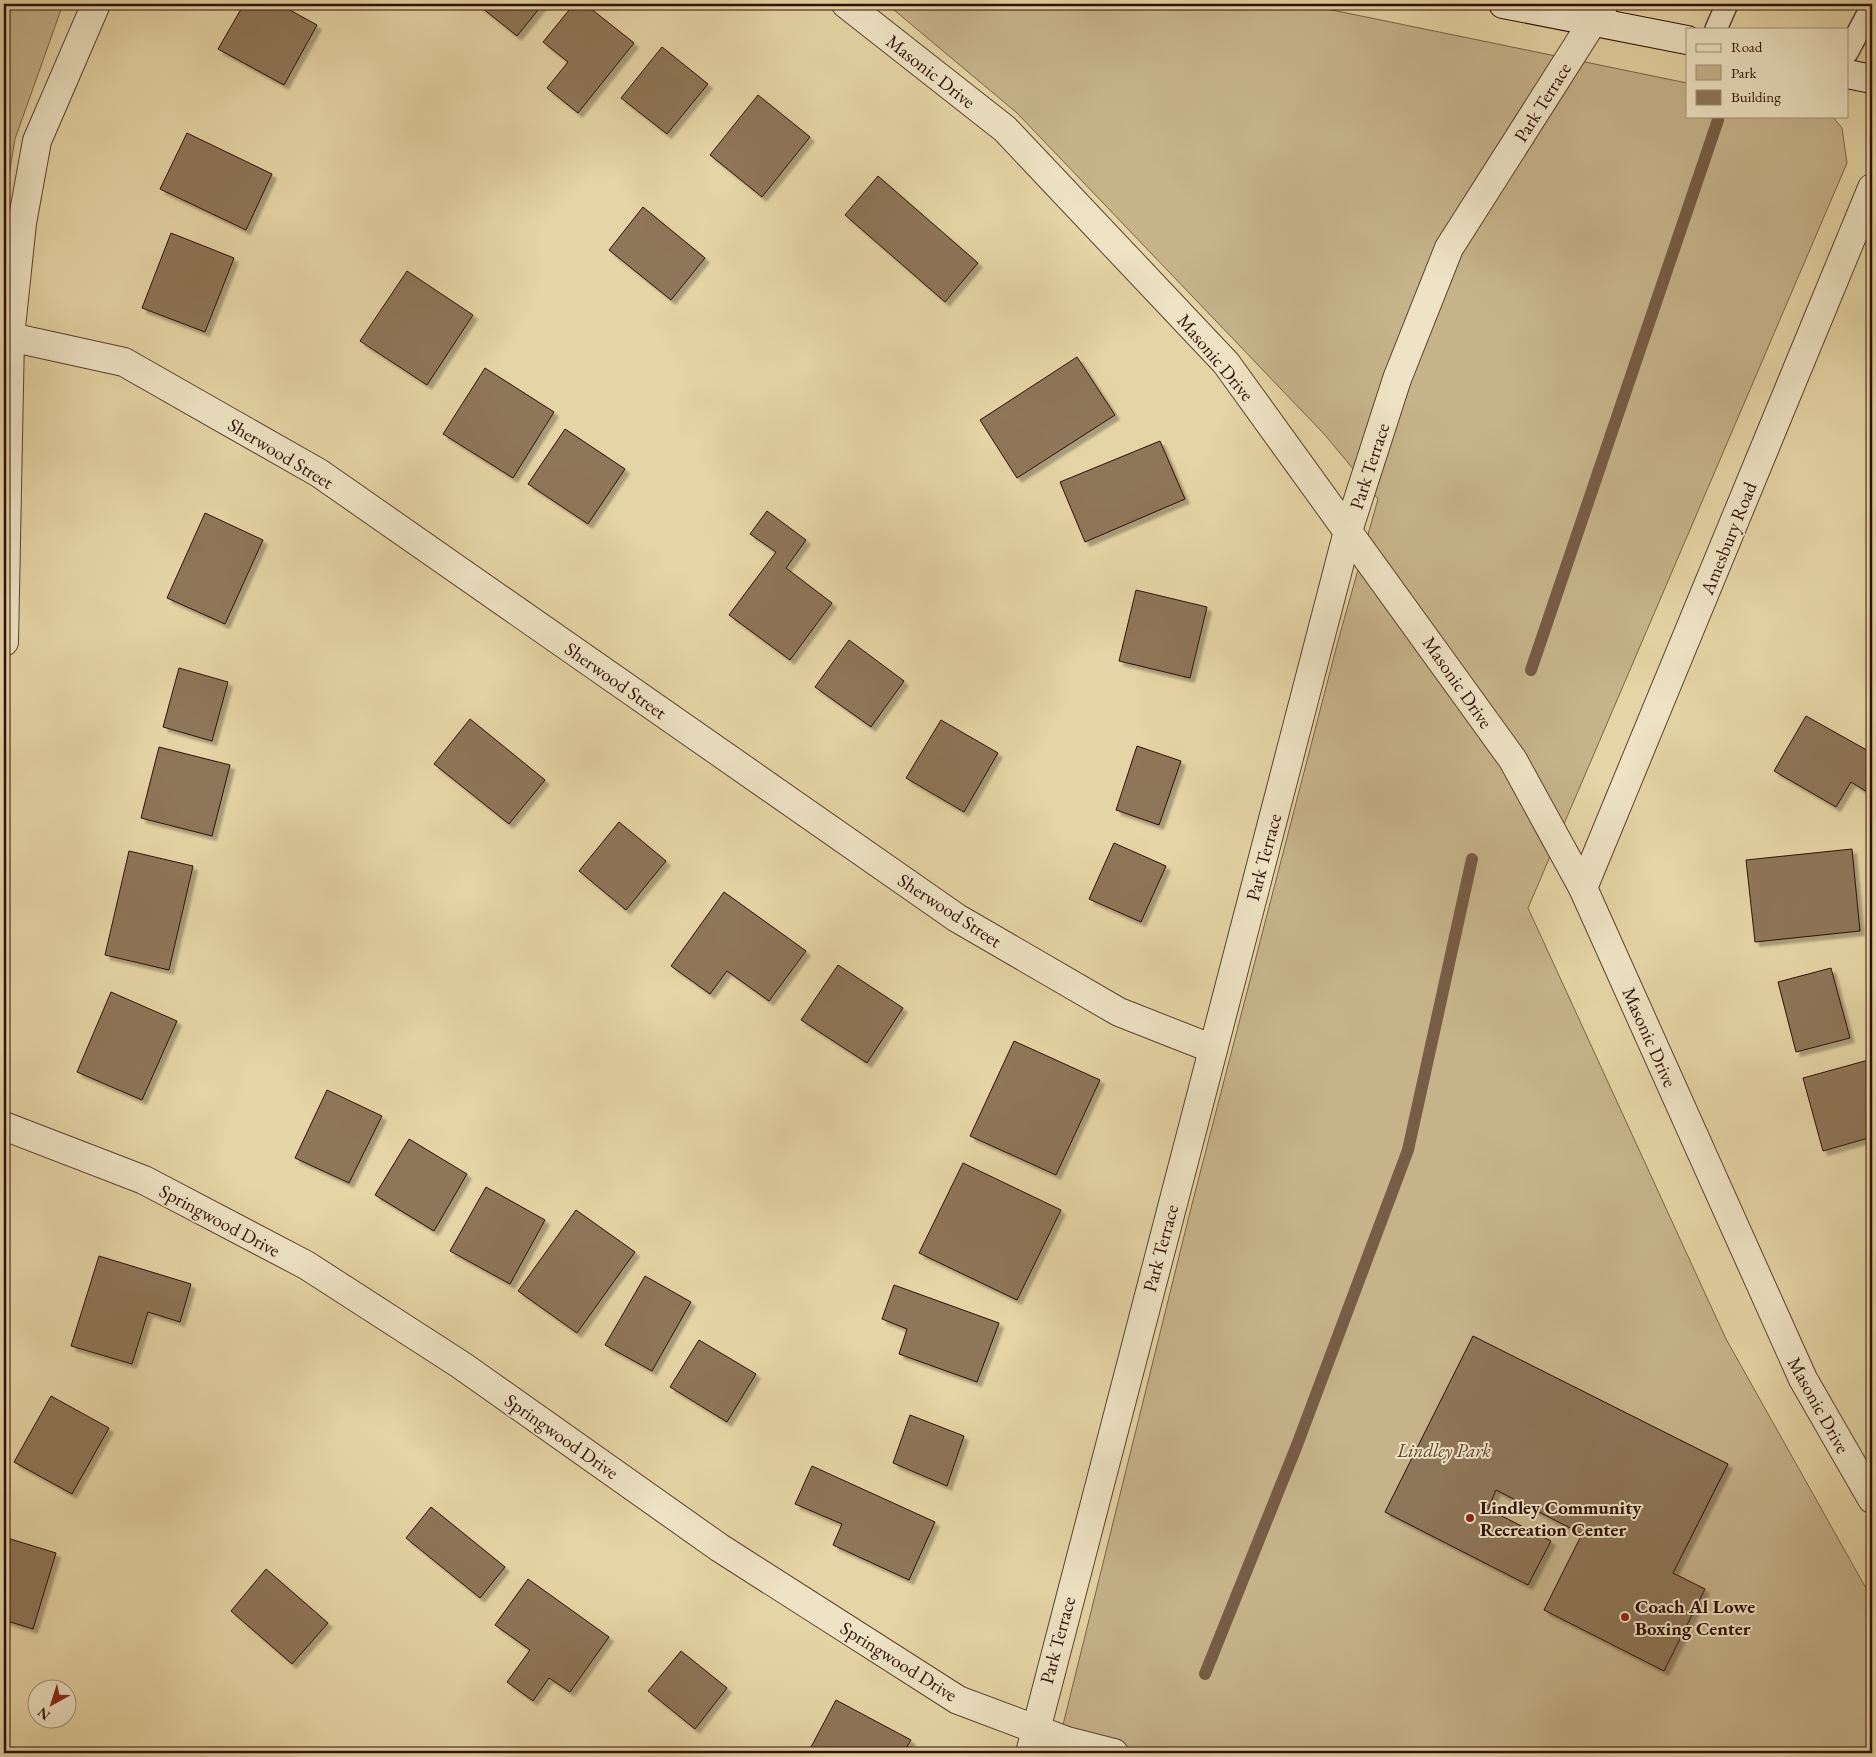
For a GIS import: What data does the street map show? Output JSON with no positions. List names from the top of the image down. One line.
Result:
{"streets":{"street":["Masonic Drive","Park Terrace","Sherwood Street","Amesbury Road","Springwood Drive"]},"crossings":[["Masonic Drive","Park Terrace"],["Masonic Drive","Amesbury Road"],["Park Terrace","Sherwood Street"],["Park Terrace","Springwood Drive"]],"parks":["Lindley Park"],"places":["Lindley Community Recreation Center","Coach Al Lowe Boxing Center"],"legend":["Road","Park","Building"],"north":"bottom left"}
